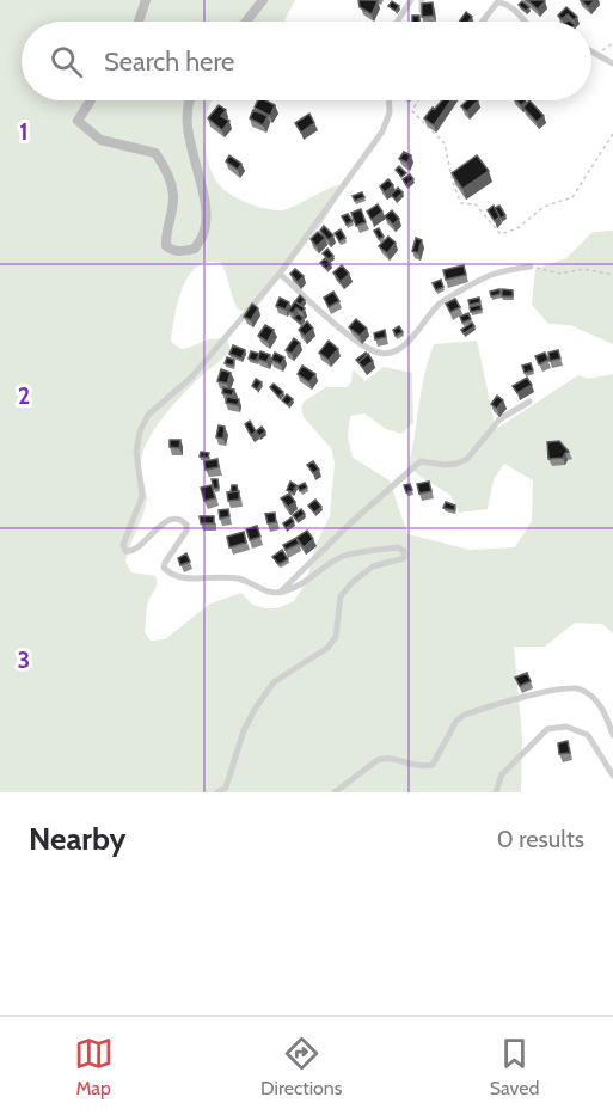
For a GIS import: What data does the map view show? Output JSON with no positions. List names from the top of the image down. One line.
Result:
{"page":{"search":"Search here","heading":["Nearby","0 results"],"nav":["Map","Directions","Saved"]},"grid":{"rows":["1","2","3"]}}
